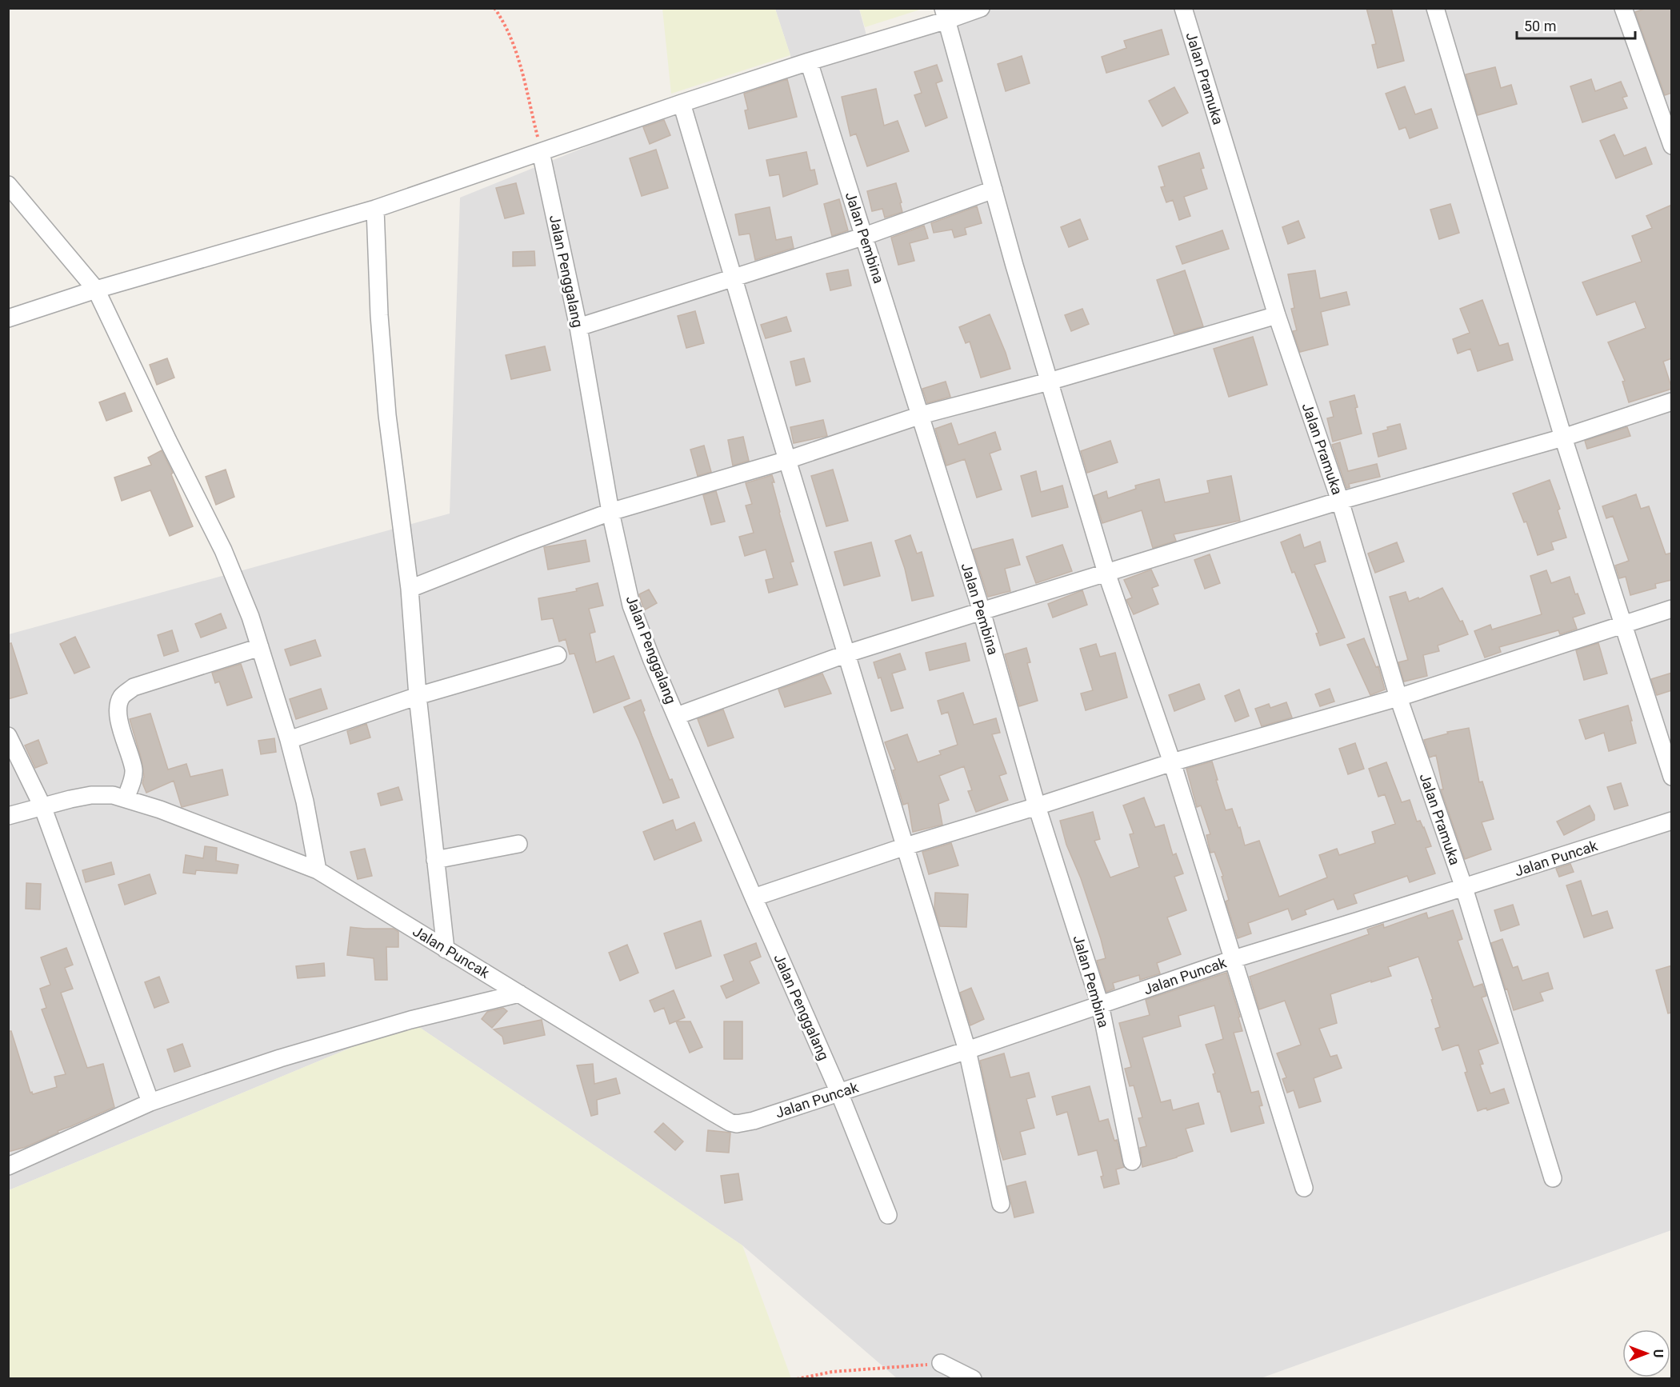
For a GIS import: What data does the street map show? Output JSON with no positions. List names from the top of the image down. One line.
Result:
{"streets":{"street":["Jalan Pramuka","Jalan Pembina","Jalan Penggalang","Jalan Puncak"]},"crossings":[["Jalan Pramuka","Jalan Puncak"],["Jalan Pembina","Jalan Puncak"],["Jalan Penggalang","Jalan Puncak"]],"scale_bar":"50 m","north":"right"}
